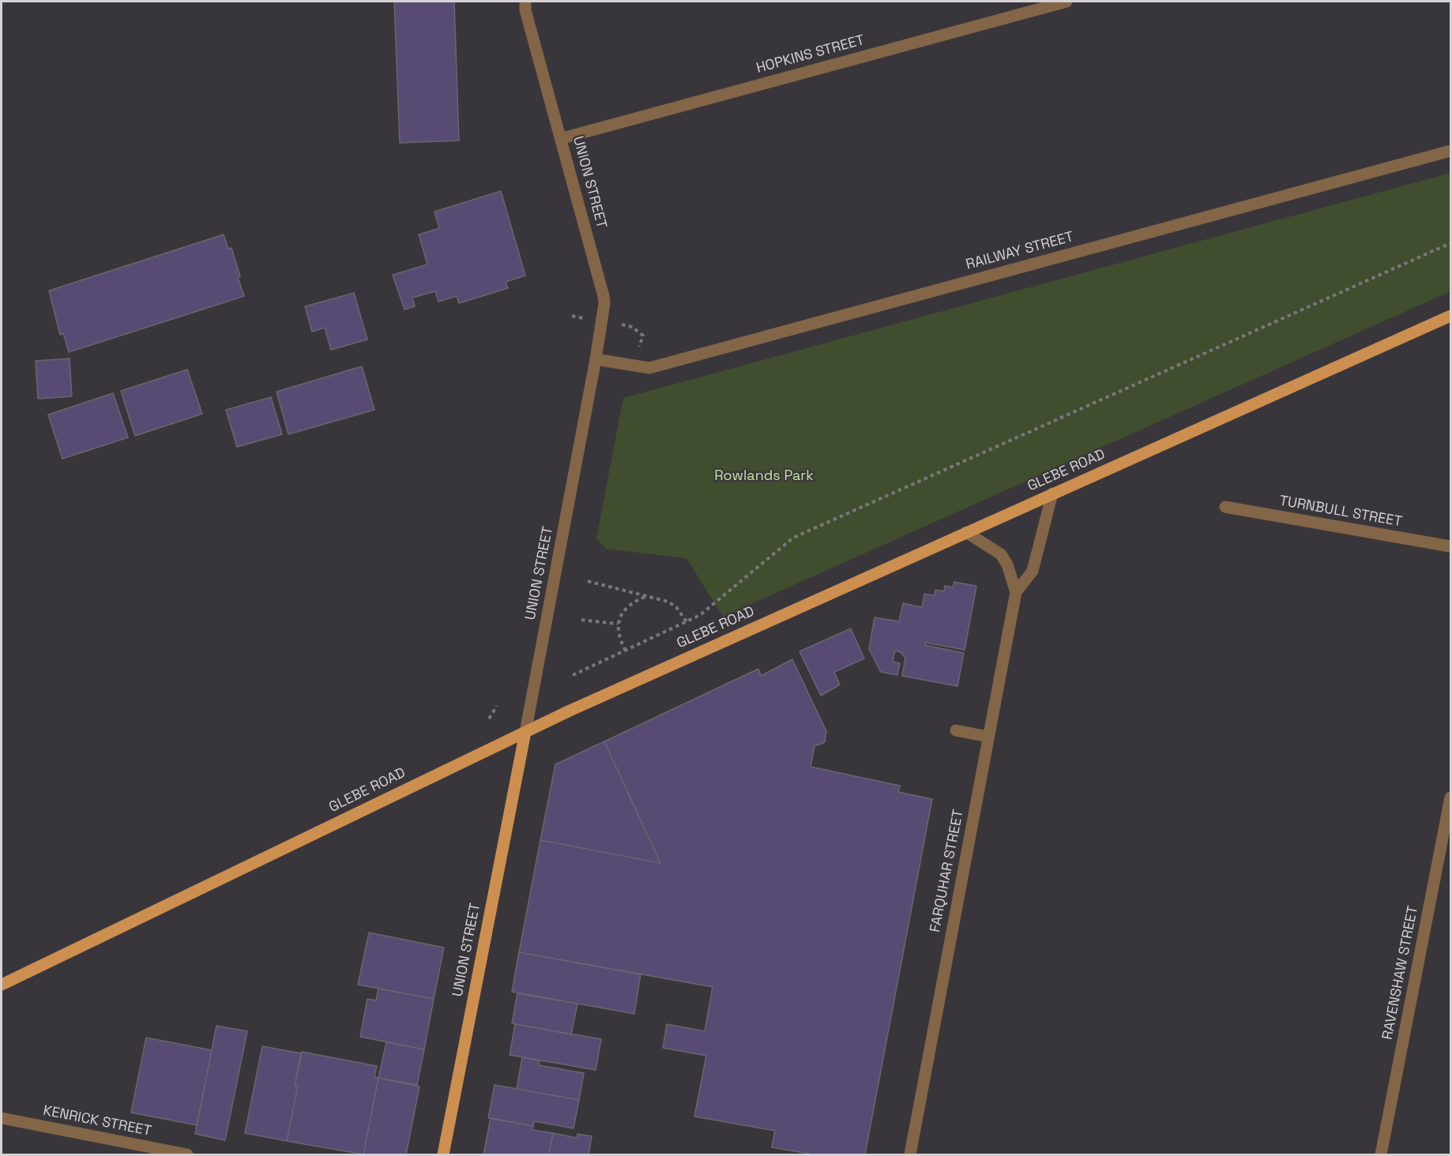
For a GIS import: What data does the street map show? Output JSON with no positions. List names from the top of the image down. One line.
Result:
{"streets":{"main road":["UNION STREET","GLEBE ROAD"],"street":["HOPKINS STREET","RAILWAY STREET","TURNBULL STREET","FARQUHAR STREET","RAVENSHAW STREET","KENRICK STREET"]},"crossings":[["HOPKINS STREET","UNION STREET"],["UNION STREET","RAILWAY STREET"],["UNION STREET","GLEBE ROAD"],["GLEBE ROAD","FARQUHAR STREET"]],"parks":["Rowlands Park"]}
